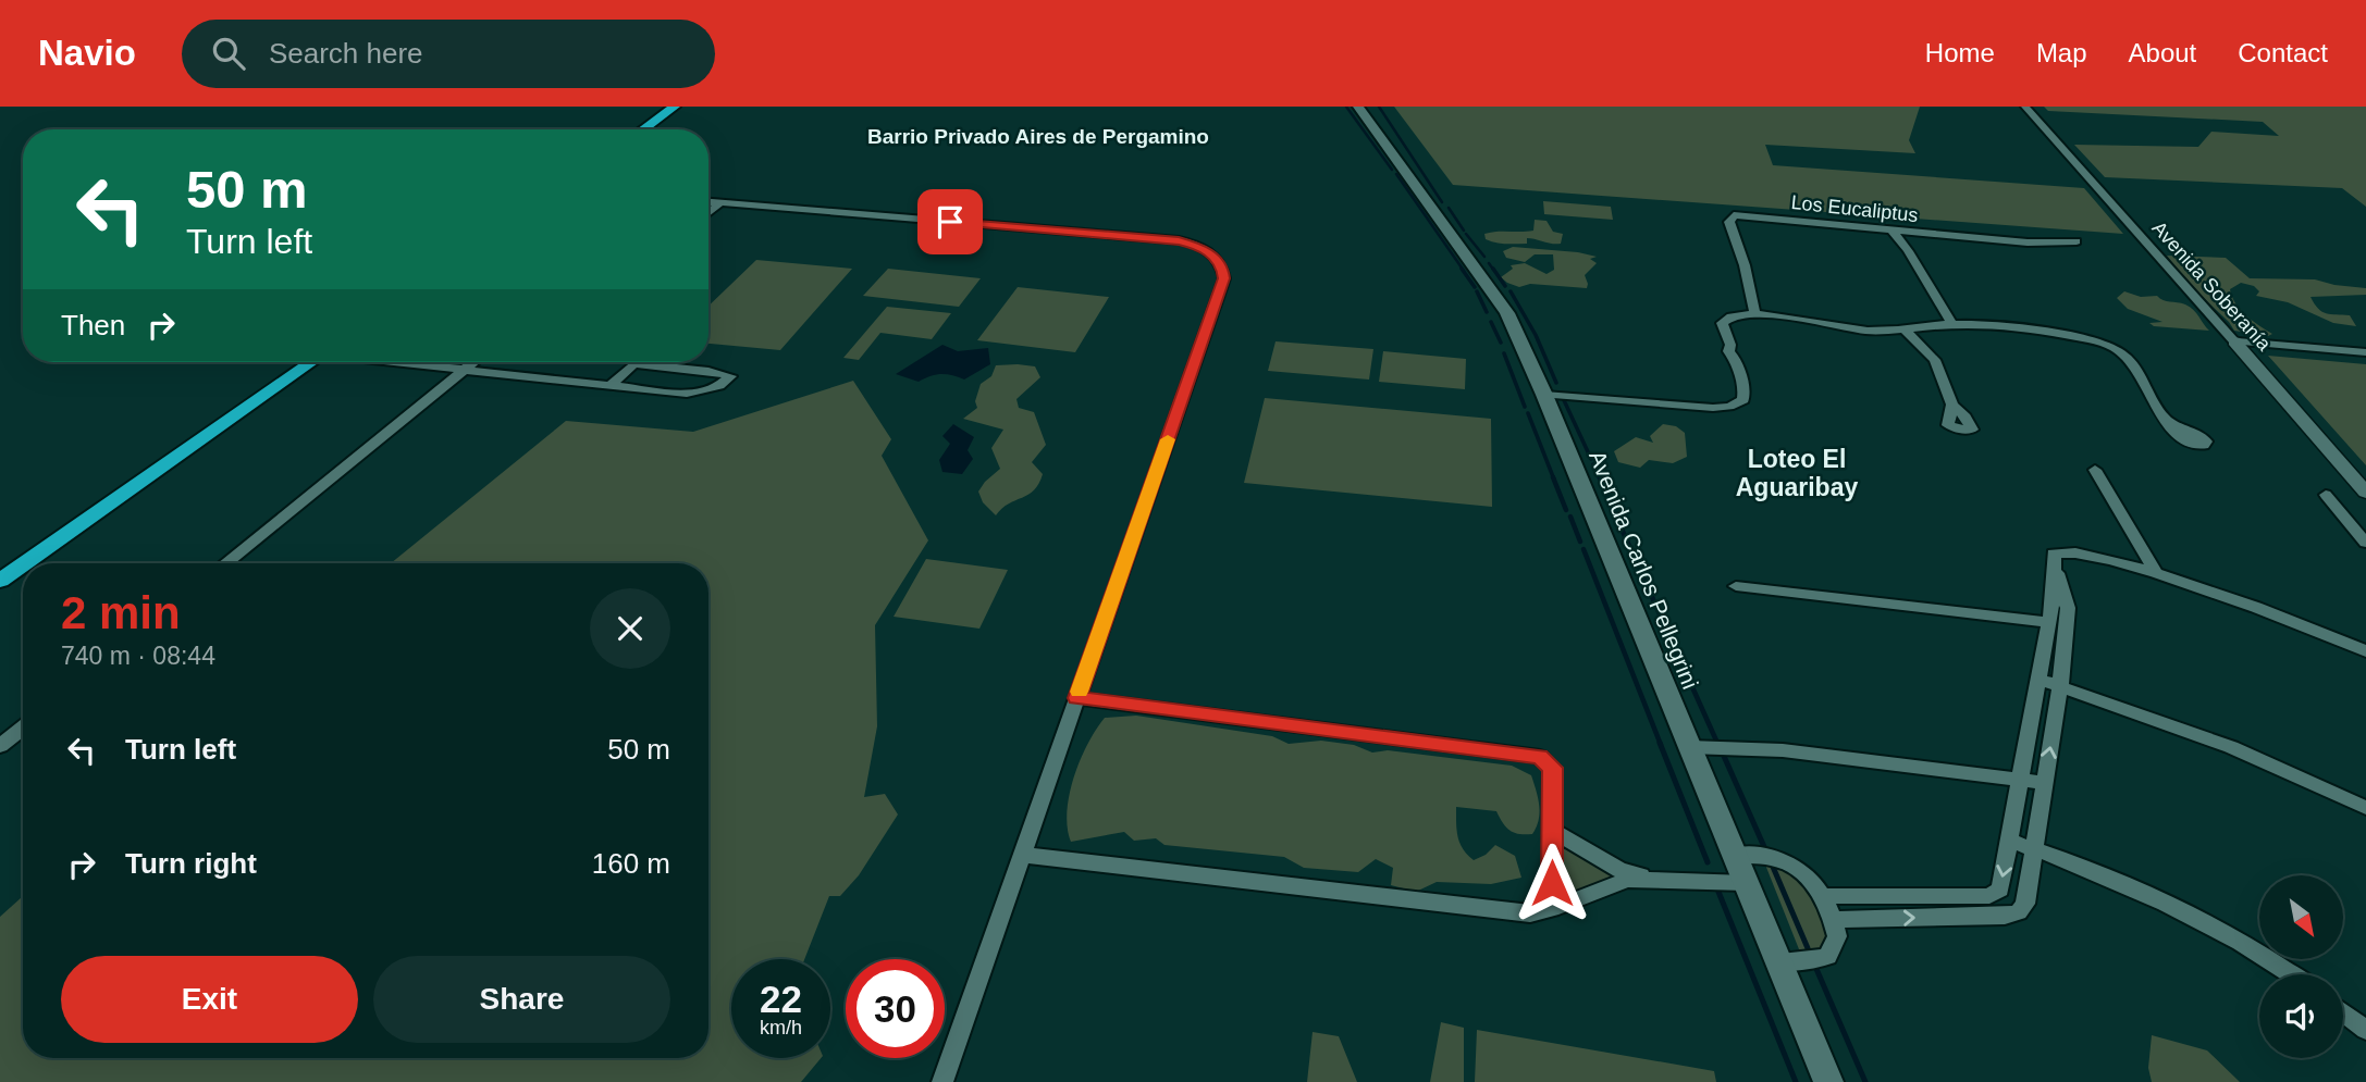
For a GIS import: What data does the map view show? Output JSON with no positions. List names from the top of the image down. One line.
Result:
{"streets":{"main road":["Avenida Carlos Pellegrini"],"street":["Los Eucaliptus","Avenida Soberanía"]},"districts":["Barrio Privado Aires de Pergamino","Loteo El Aguaribay"],"north":"bottom right","page":{"header":"Navio","search":"Search here","nav":["Home","Map","About","Contact"],"turn":["50 m","Turn left"],"then":"Then","heading":["2 min","740 m · 08:44"],"list":[{"name":"Turn left","value":"50 m"},{"name":"Turn right","value":"160 m"}],"buttons":["Exit","Share"],"speed":"22 km/h","limit":"30"}}
